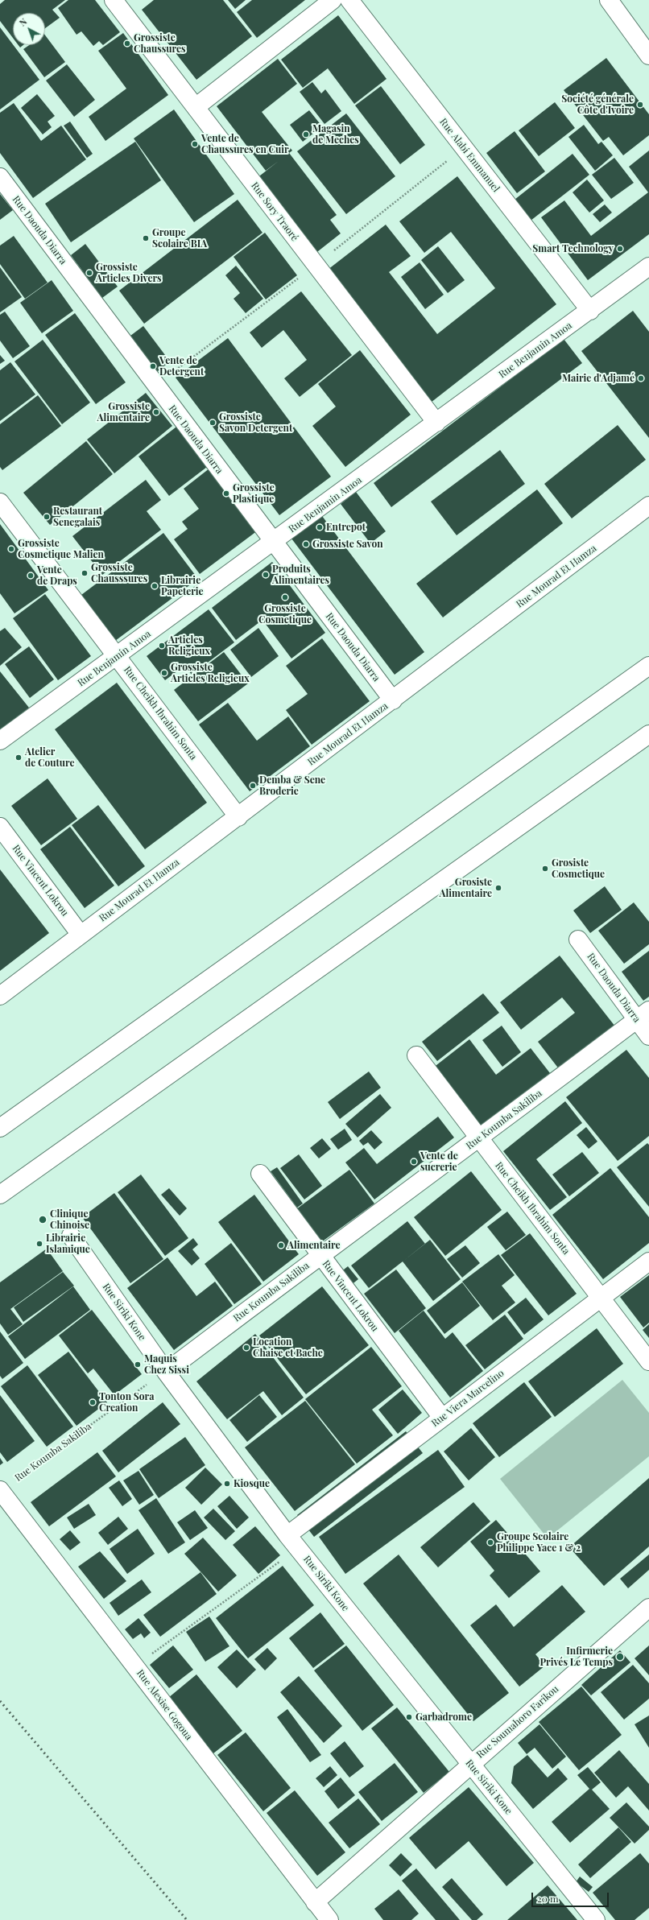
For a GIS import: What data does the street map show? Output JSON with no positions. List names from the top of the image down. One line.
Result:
{"streets":{"main road":["Rue Alabi Emmanuel","Rue Sory Traoré","Rue Daouda Diarra","Rue Benjamin Amoa","Rue Mourad Et Hamza","Rue Cheikh Ibrahim Sonta","Rue Vincent Lokrou","Rue Koumba Sakiliba","Rue Siriki Kone","Rue Viera Marcelino","Rue Alexise Gogoua","Rue Soumahoro Farikou"]},"crossings":[["Rue Alabi Emmanuel","Rue Benjamin Amoa"],["Rue Sory Traoré","Rue Benjamin Amoa"],["Rue Daouda Diarra","Rue Benjamin Amoa"],["Rue Daouda Diarra","Rue Mourad Et Hamza"],["Rue Daouda Diarra","Rue Koumba Sakiliba"],["Rue Benjamin Amoa","Rue Cheikh Ibrahim Sonta"],["Rue Mourad Et Hamza","Rue Cheikh Ibrahim Sonta"],["Rue Mourad Et Hamza","Rue Vincent Lokrou"],["Rue Cheikh Ibrahim Sonta","Rue Koumba Sakiliba"],["Rue Cheikh Ibrahim Sonta","Rue Viera Marcelino"],["Rue Vincent Lokrou","Rue Koumba Sakiliba"],["Rue Vincent Lokrou","Rue Viera Marcelino"],["Rue Koumba Sakiliba","Rue Siriki Kone"],["Rue Koumba Sakiliba","Rue Alexise Gogoua"],["Rue Siriki Kone","Rue Viera Marcelino"],["Rue Siriki Kone","Rue Soumahoro Farikou"],["Rue Alexise Gogoua","Rue Soumahoro Farikou"]],"places":["Grossiste Chaussures","Société générale Côte d'Ivoire","Magasin de Meches","Vente de Chaussures en Cuir","Groupe Scolaire BIA","Smart Technology","Grossiste Articles Divers","Vente de Detergent","Mairie d'Adjamé","Grossiste Alimentaire","Grossiste Savon Detergent","Grossiste Plastique","Restaurant Senegalais","Entrepot","Grossiste Savon","Grossiste Cosmetique Malien","Grossiste Chausssures","Produits Alimentaires","Vente de Draps","Librairie Papeterie","Grossiste Cosmetique","Articles Religieux","Grossiste Articles Religieux","Atelier de Couture","Demba & Sene Broderie","Grosiste Cosmetique","Grosiste Alimentaire","Vente de sucrerie","Clinique Chinoise","Librairie Islamique","Alimentaire","Location Chaise et Bache","Maquis Chez Sissi","Tonton Sora Creation","Kiosque","Groupe Scolaire Philippe Yace 1 & 2","Infirmerie Privés Le Temps","Garbadrome"],"scale_bar":"20 m","north":"top left"}
